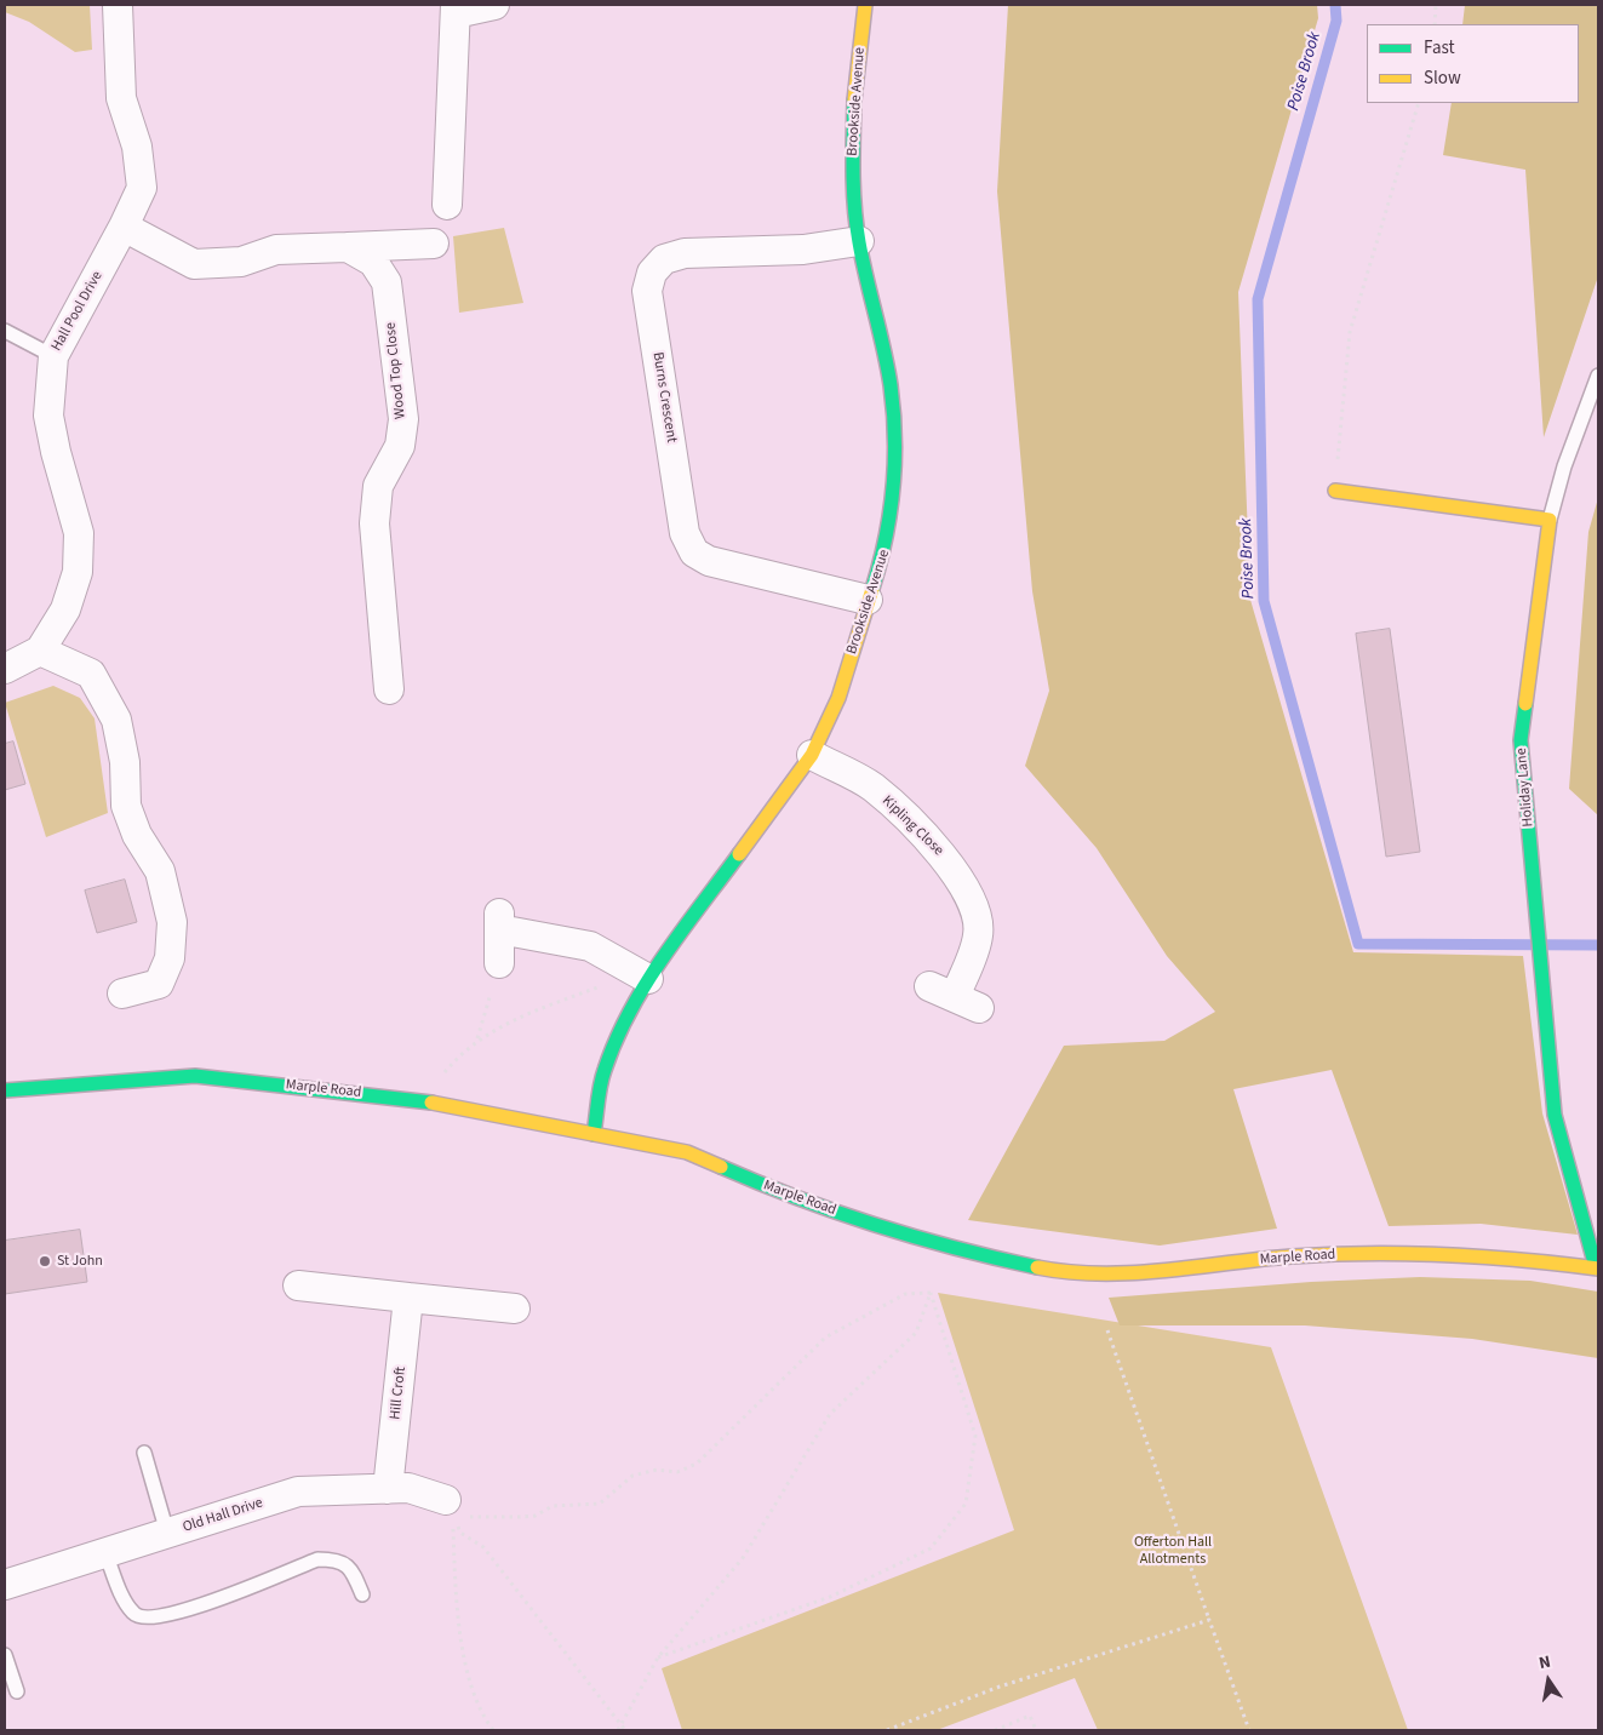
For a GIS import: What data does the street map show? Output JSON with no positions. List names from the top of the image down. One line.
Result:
{"streets":{"street":["Brookside Avenue","Hall Pool Drive","Wood Top Close","Burns Crescent","Holiday Lane","Kipling Close","Marple Road","Hill Croft","Old Hall Drive"]},"crossings":[["Brookside Avenue","Burns Crescent"],["Brookside Avenue","Kipling Close"],["Brookside Avenue","Marple Road"],["Holiday Lane","Marple Road"],["Hill Croft","Old Hall Drive"]],"water":["Poise Brook"],"parks":["Offerton Hall Allotments"],"places":["St John"],"legend":["Fast","Slow"],"north":"top"}
